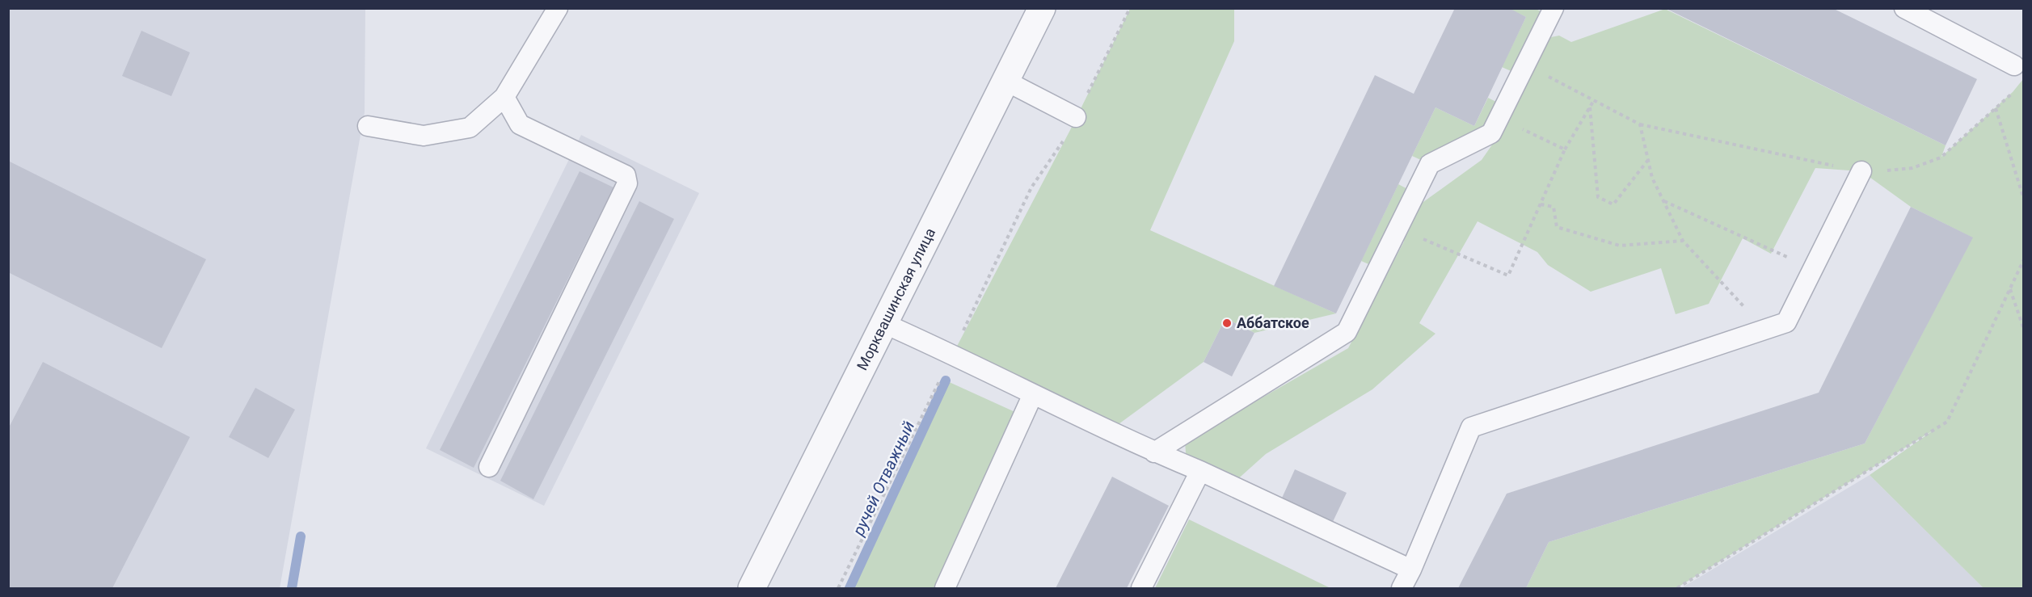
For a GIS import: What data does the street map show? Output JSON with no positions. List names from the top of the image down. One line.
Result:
{"streets":{"street":["Морквашинская улица"]},"water":["ручей Отважный"],"places":["Аббатское"]}
